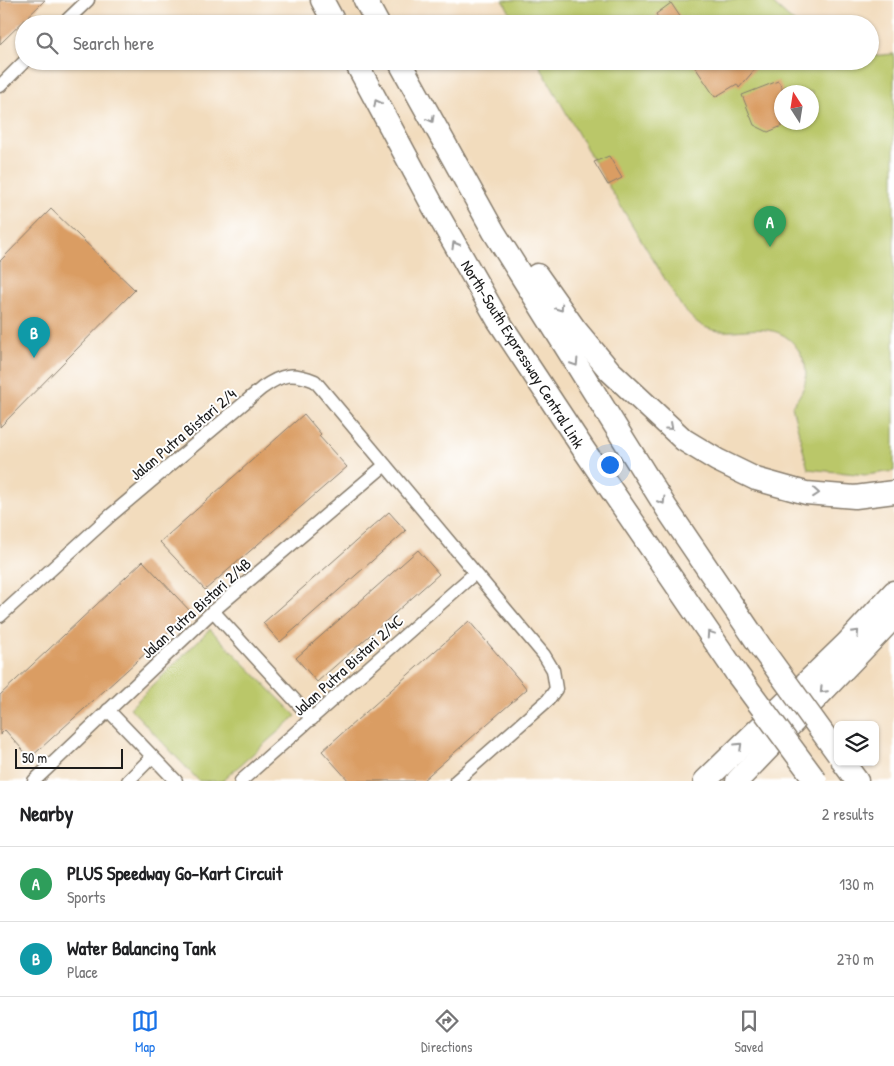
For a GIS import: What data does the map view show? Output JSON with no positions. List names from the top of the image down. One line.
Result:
{"streets":{"highway":["North–South Expressway Central Link"],"street":["Jalan Putra Bistari 2/4","Jalan Putra Bistari 2/4B","Jalan Putra Bistari 2/4C"]},"crossings":[["Jalan Putra Bistari 2/4","Jalan Putra Bistari 2/4B"],["Jalan Putra Bistari 2/4","Jalan Putra Bistari 2/4C"]],"scale_bar":"50 m","north":"top","page":{"search":"Search here","pins":["A","B"],"scale":"50 m","heading":["Nearby","2 results"],"list":[{"mark":"A","name":"PLUS Speedway Go-Kart Circuit","note":"Sports","value":"130 m"},{"mark":"B","name":"Water Balancing Tank","note":"Place","value":"270 m"}],"nav":["Map","Directions","Saved"]}}
